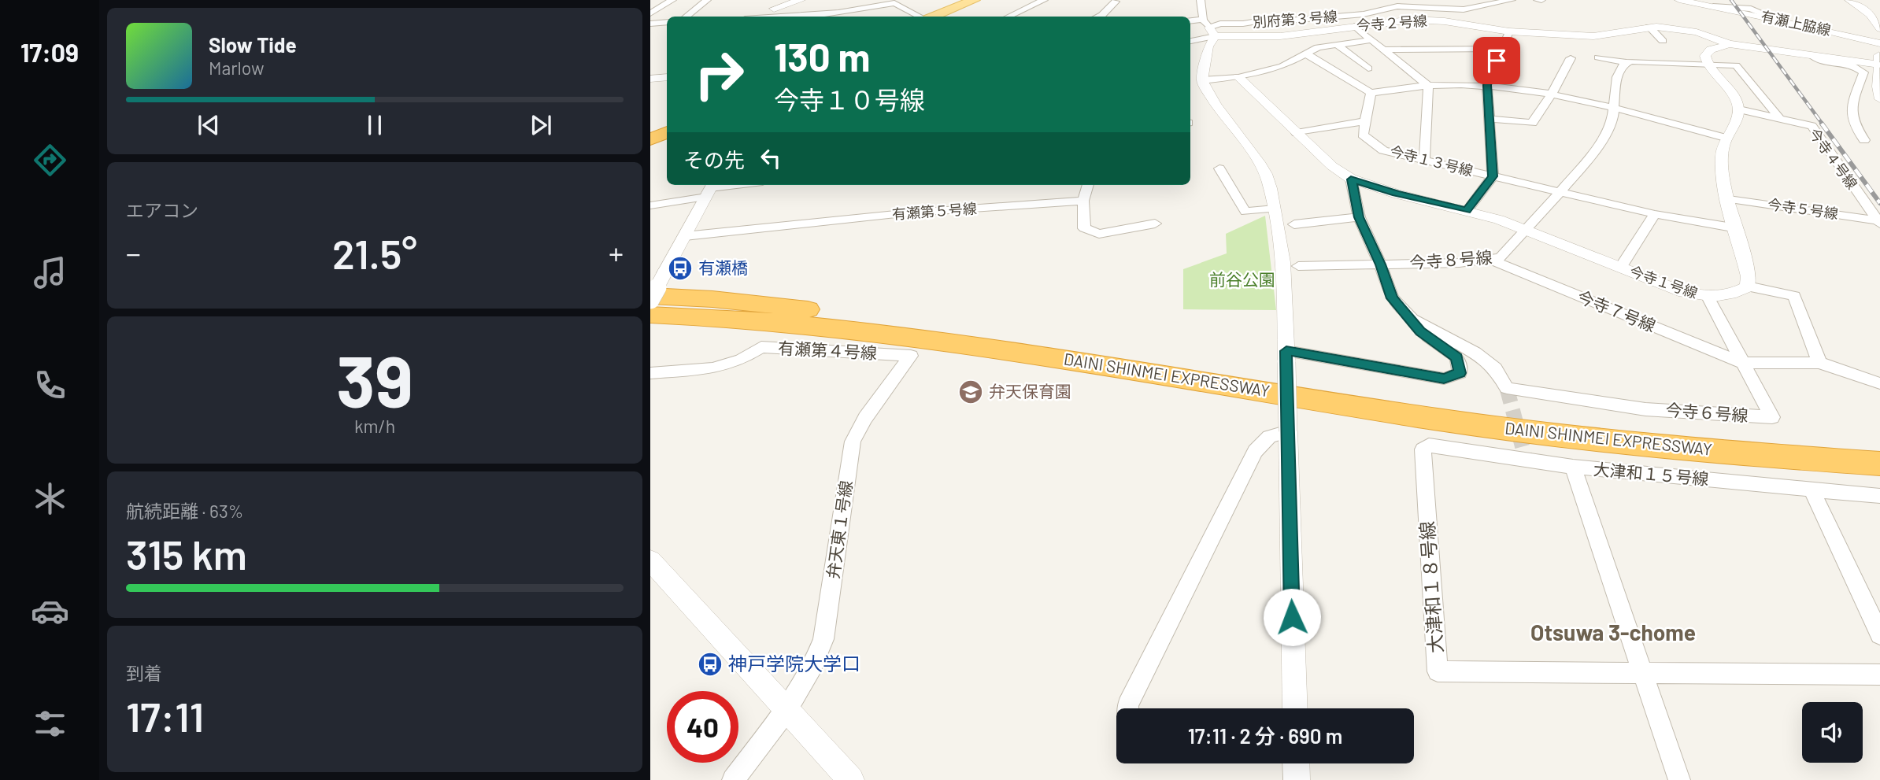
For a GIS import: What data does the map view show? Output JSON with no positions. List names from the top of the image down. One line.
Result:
{"streets":{"highway":["DAINI SHINMEI EXPRESSWAY"],"street":["別府第３号線","今寺２号線","有瀬上脇線","今寺４号線","今寺１３号線","今寺５号線","有瀬第５号線","今寺８号線","今寺１号線","今寺７号線","有瀬第４号線","今寺６号線","大津和１５号線","弁天東１号線","大津和１８号線"]},"crossings":[["別府第３号線","今寺２号線"],["今寺４号線","今寺５号線"],["今寺１３号線","今寺８号線"],["今寺８号線","今寺１号線"],["今寺８号線","今寺７号線"],["今寺１号線","今寺６号線"],["今寺７号線","今寺６号線"],["有瀬第４号線","弁天東１号線"],["大津和１５号線","大津和１８号線"]],"districts":["Otsuwa 3-chome"],"parks":["前谷公園"],"places":{"bus stop":["有瀬橋","神戸学院大学口"],"school or university":["弁天保育園"]},"page":{"tabs":"17:09","turn":["130 m","今寺１０号線"],"song":["Slow Tide","Marlow"],"then":"その先","tile":["エアコン",["39","km/h"],["航続距離 · 63%","315 km"],["到着","17:11"]],"heat":["−","21.5°","+"],"limit":"40","trip":"17:11 · 2 分 · 690 m"}}
